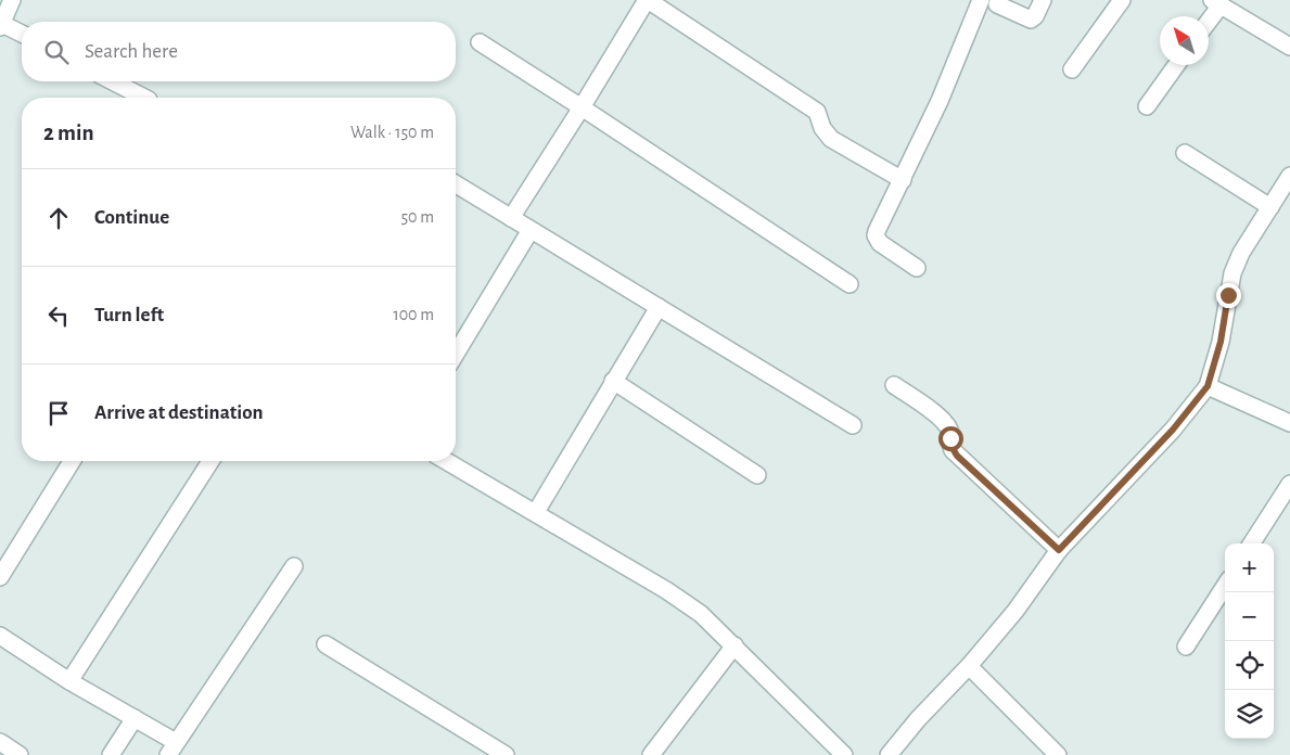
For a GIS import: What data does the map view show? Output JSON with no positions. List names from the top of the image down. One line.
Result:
{"north":"top left","page":{"search":"Search here","heading":["2 min","Walk · 150 m"],"list":[["Continue","50 m"],["Turn left","100 m"],"Arrive at destination"],"map_buttons":["+","−"]}}
